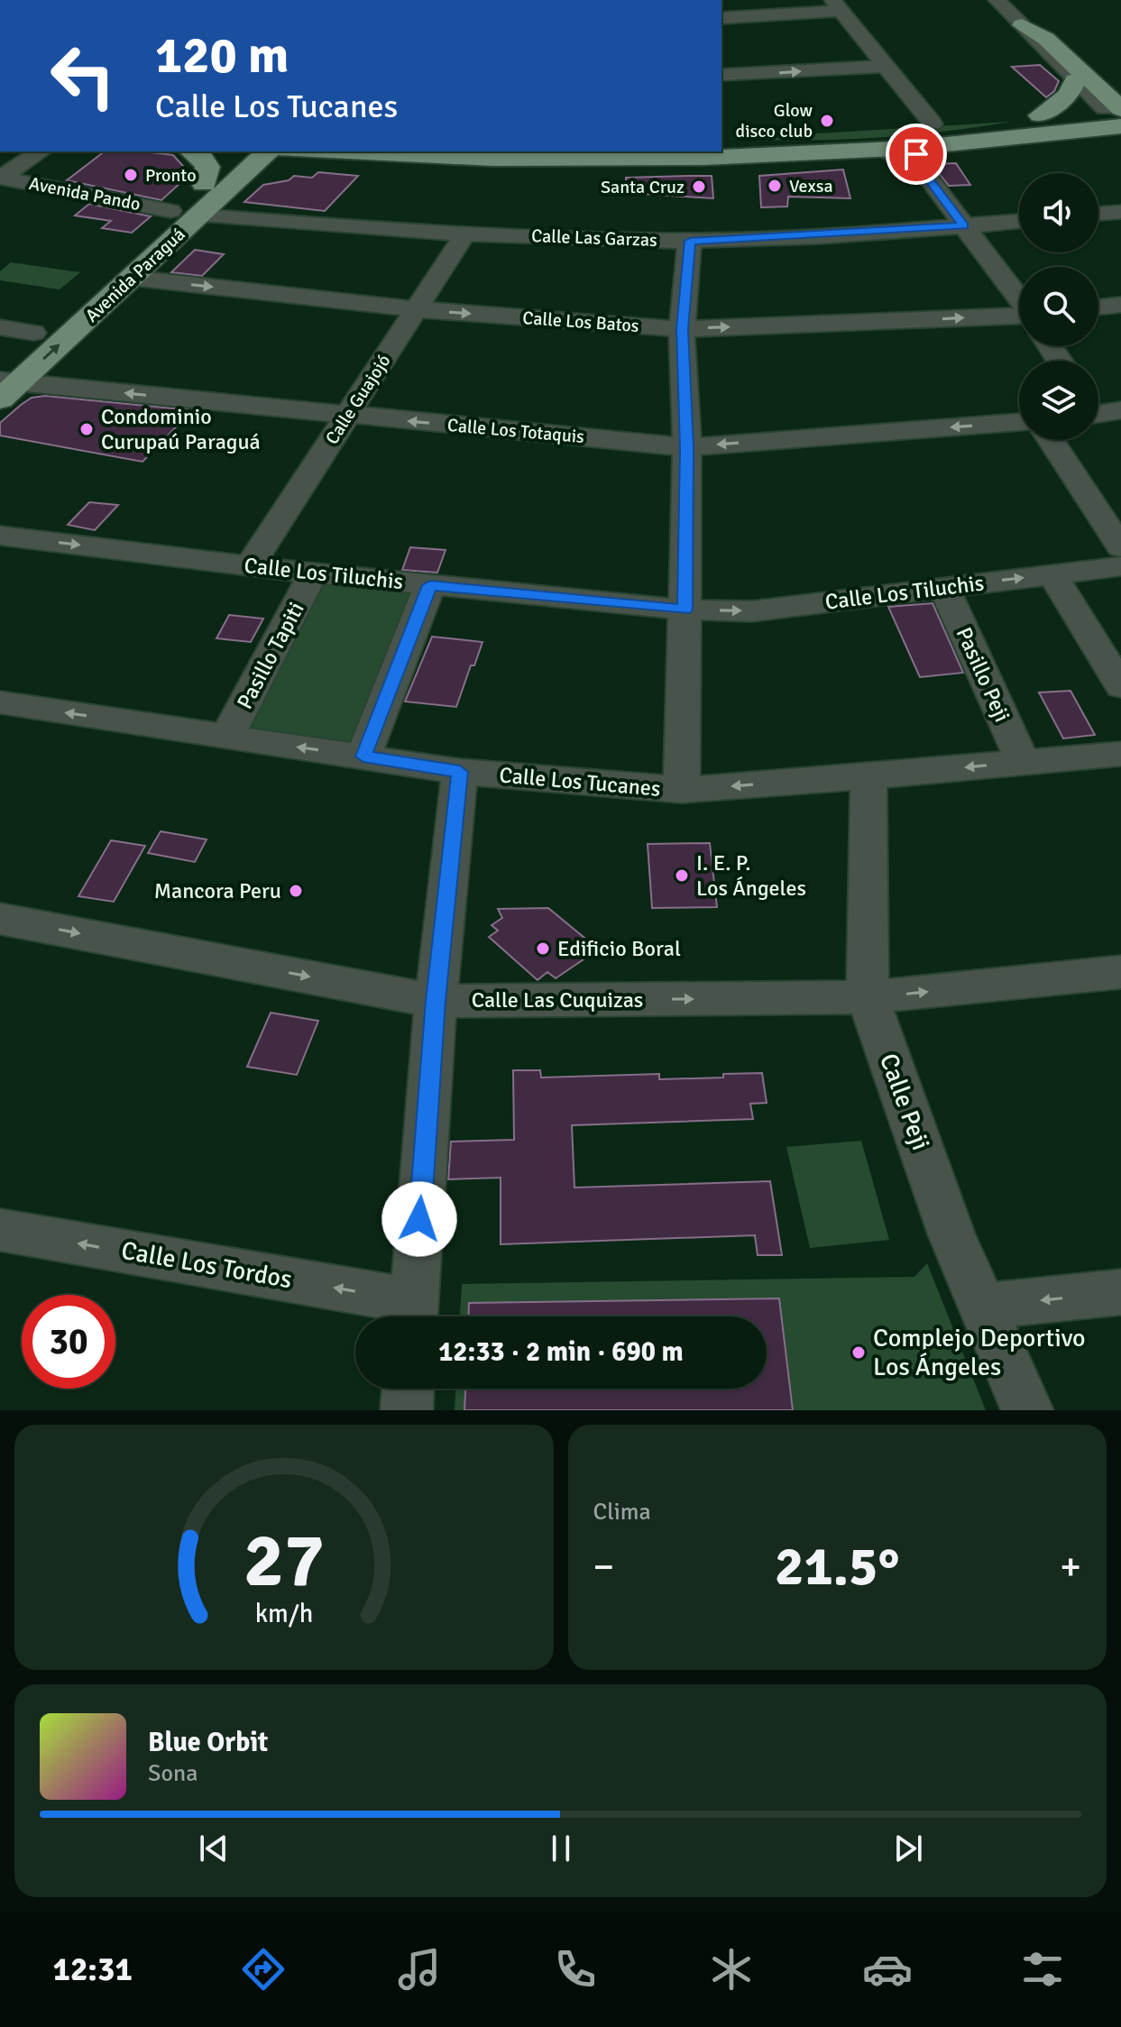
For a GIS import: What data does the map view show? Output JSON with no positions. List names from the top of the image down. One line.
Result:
{"streets":{"main road":["Avenida Paraguá"],"street":["Avenida Pando","Calle Las Garzas","Calle Los Batos","Calle Guajojó","Calle Los Totaquis","Calle Los Tiluchis","Pasillo Tapiti","Pasillo Peji","Calle Los Tucanes","Calle Las Cuquizas","Calle Peji","Calle Los Tordos"]},"crossings":[["Avenida Pando","Avenida Paraguá"],["Calle Las Garzas","Avenida Paraguá"],["Calle Las Garzas","Calle Guajojó"],["Avenida Paraguá","Calle Los Batos"],["Avenida Paraguá","Calle Los Totaquis"],["Calle Los Batos","Calle Guajojó"],["Calle Guajojó","Calle Los Totaquis"],["Calle Guajojó","Calle Los Tiluchis"],["Calle Los Tiluchis","Pasillo Tapiti"],["Calle Los Tiluchis","Pasillo Peji"],["Pasillo Tapiti","Calle Los Tucanes"],["Pasillo Peji","Calle Los Tucanes"],["Calle Los Tucanes","Calle Peji"],["Calle Las Cuquizas","Calle Peji"]],"one_way":["Calle Los Batos","Calle Los Totaquis","Calle Los Tiluchis","Calle Los Tucanes","Calle Las Cuquizas","Calle Los Tordos"],"places":["Glow disco club","Pronto","Vexsa","Santa Cruz","Condominio Curupaú Paraguá","I. E. P. Los Ángeles","Mancora Peru","Edificio Boral","Complejo Deportivo Los Ángeles"],"page":{"turn":["120 m","Calle Los Tucanes"],"limit":"30","trip":"12:33 · 2 min · 690 m","tile":"Clima","heat":["−","21.5°","+"],"song":["Blue Orbit","Sona"],"tabs":"12:31","gauge":["27","km/h"]}}
